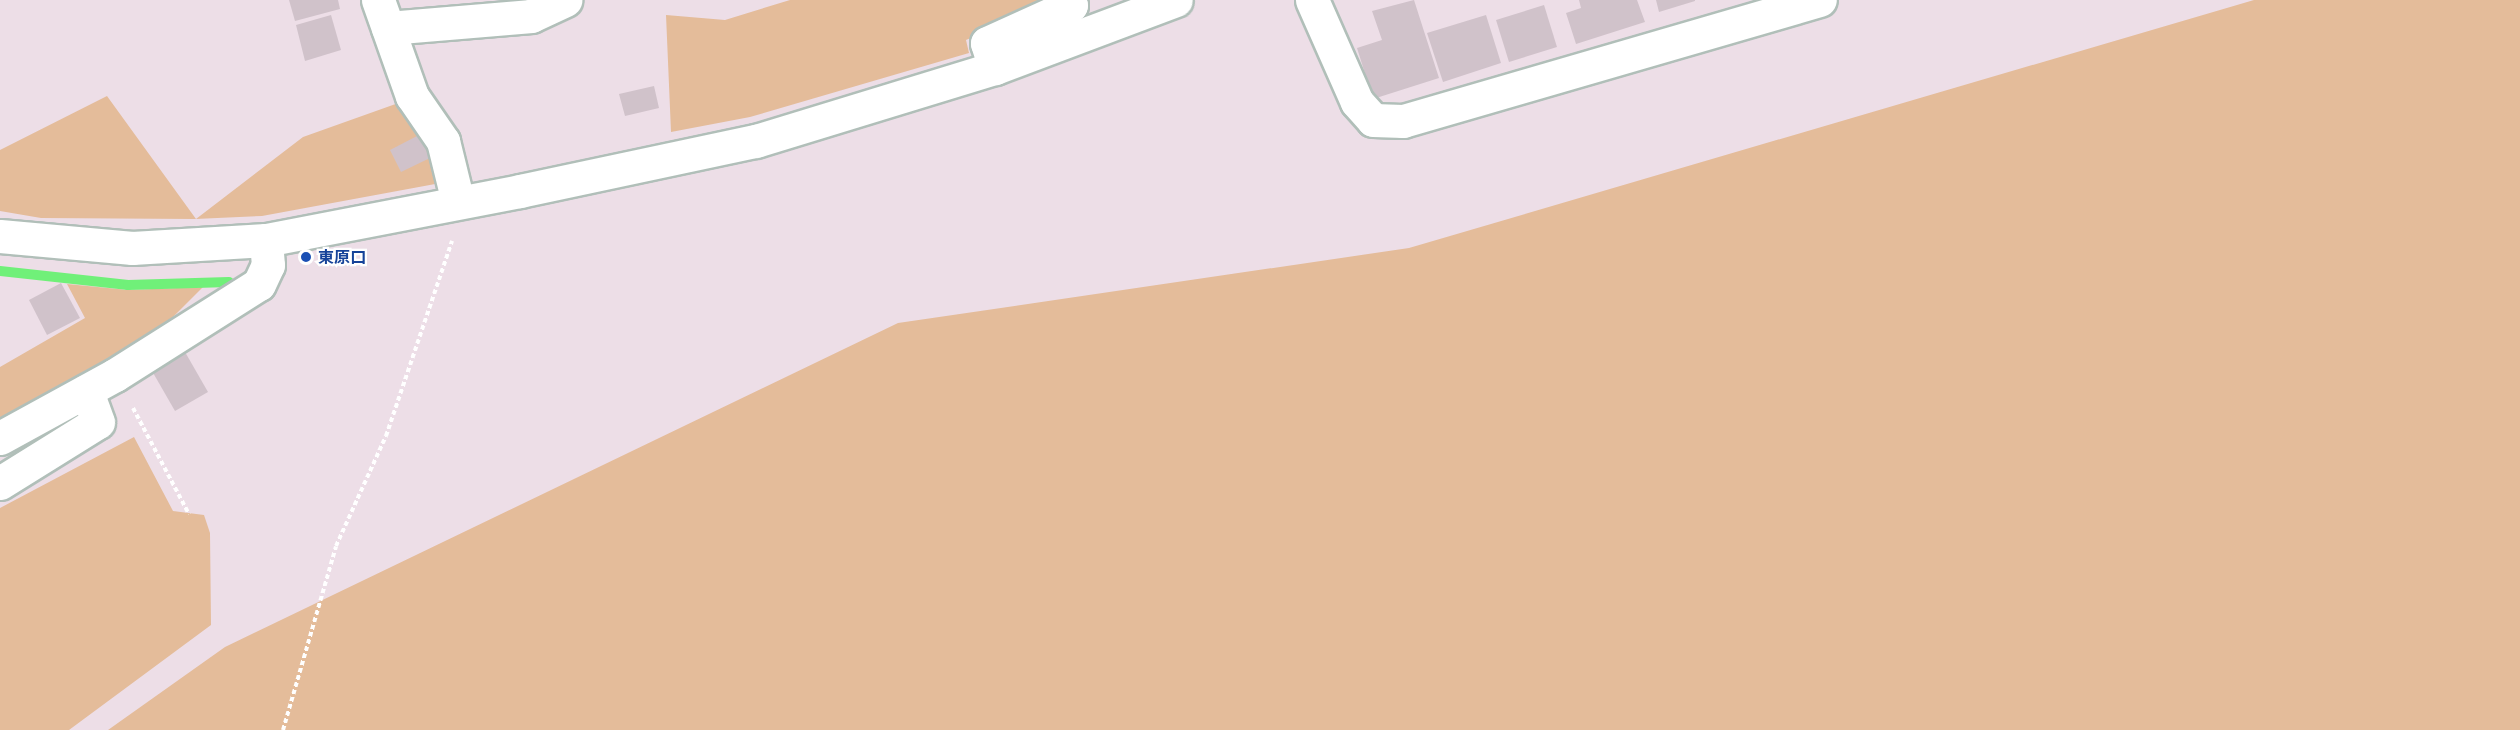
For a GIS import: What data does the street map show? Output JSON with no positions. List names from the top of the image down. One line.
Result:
{"places":["東原口"]}
